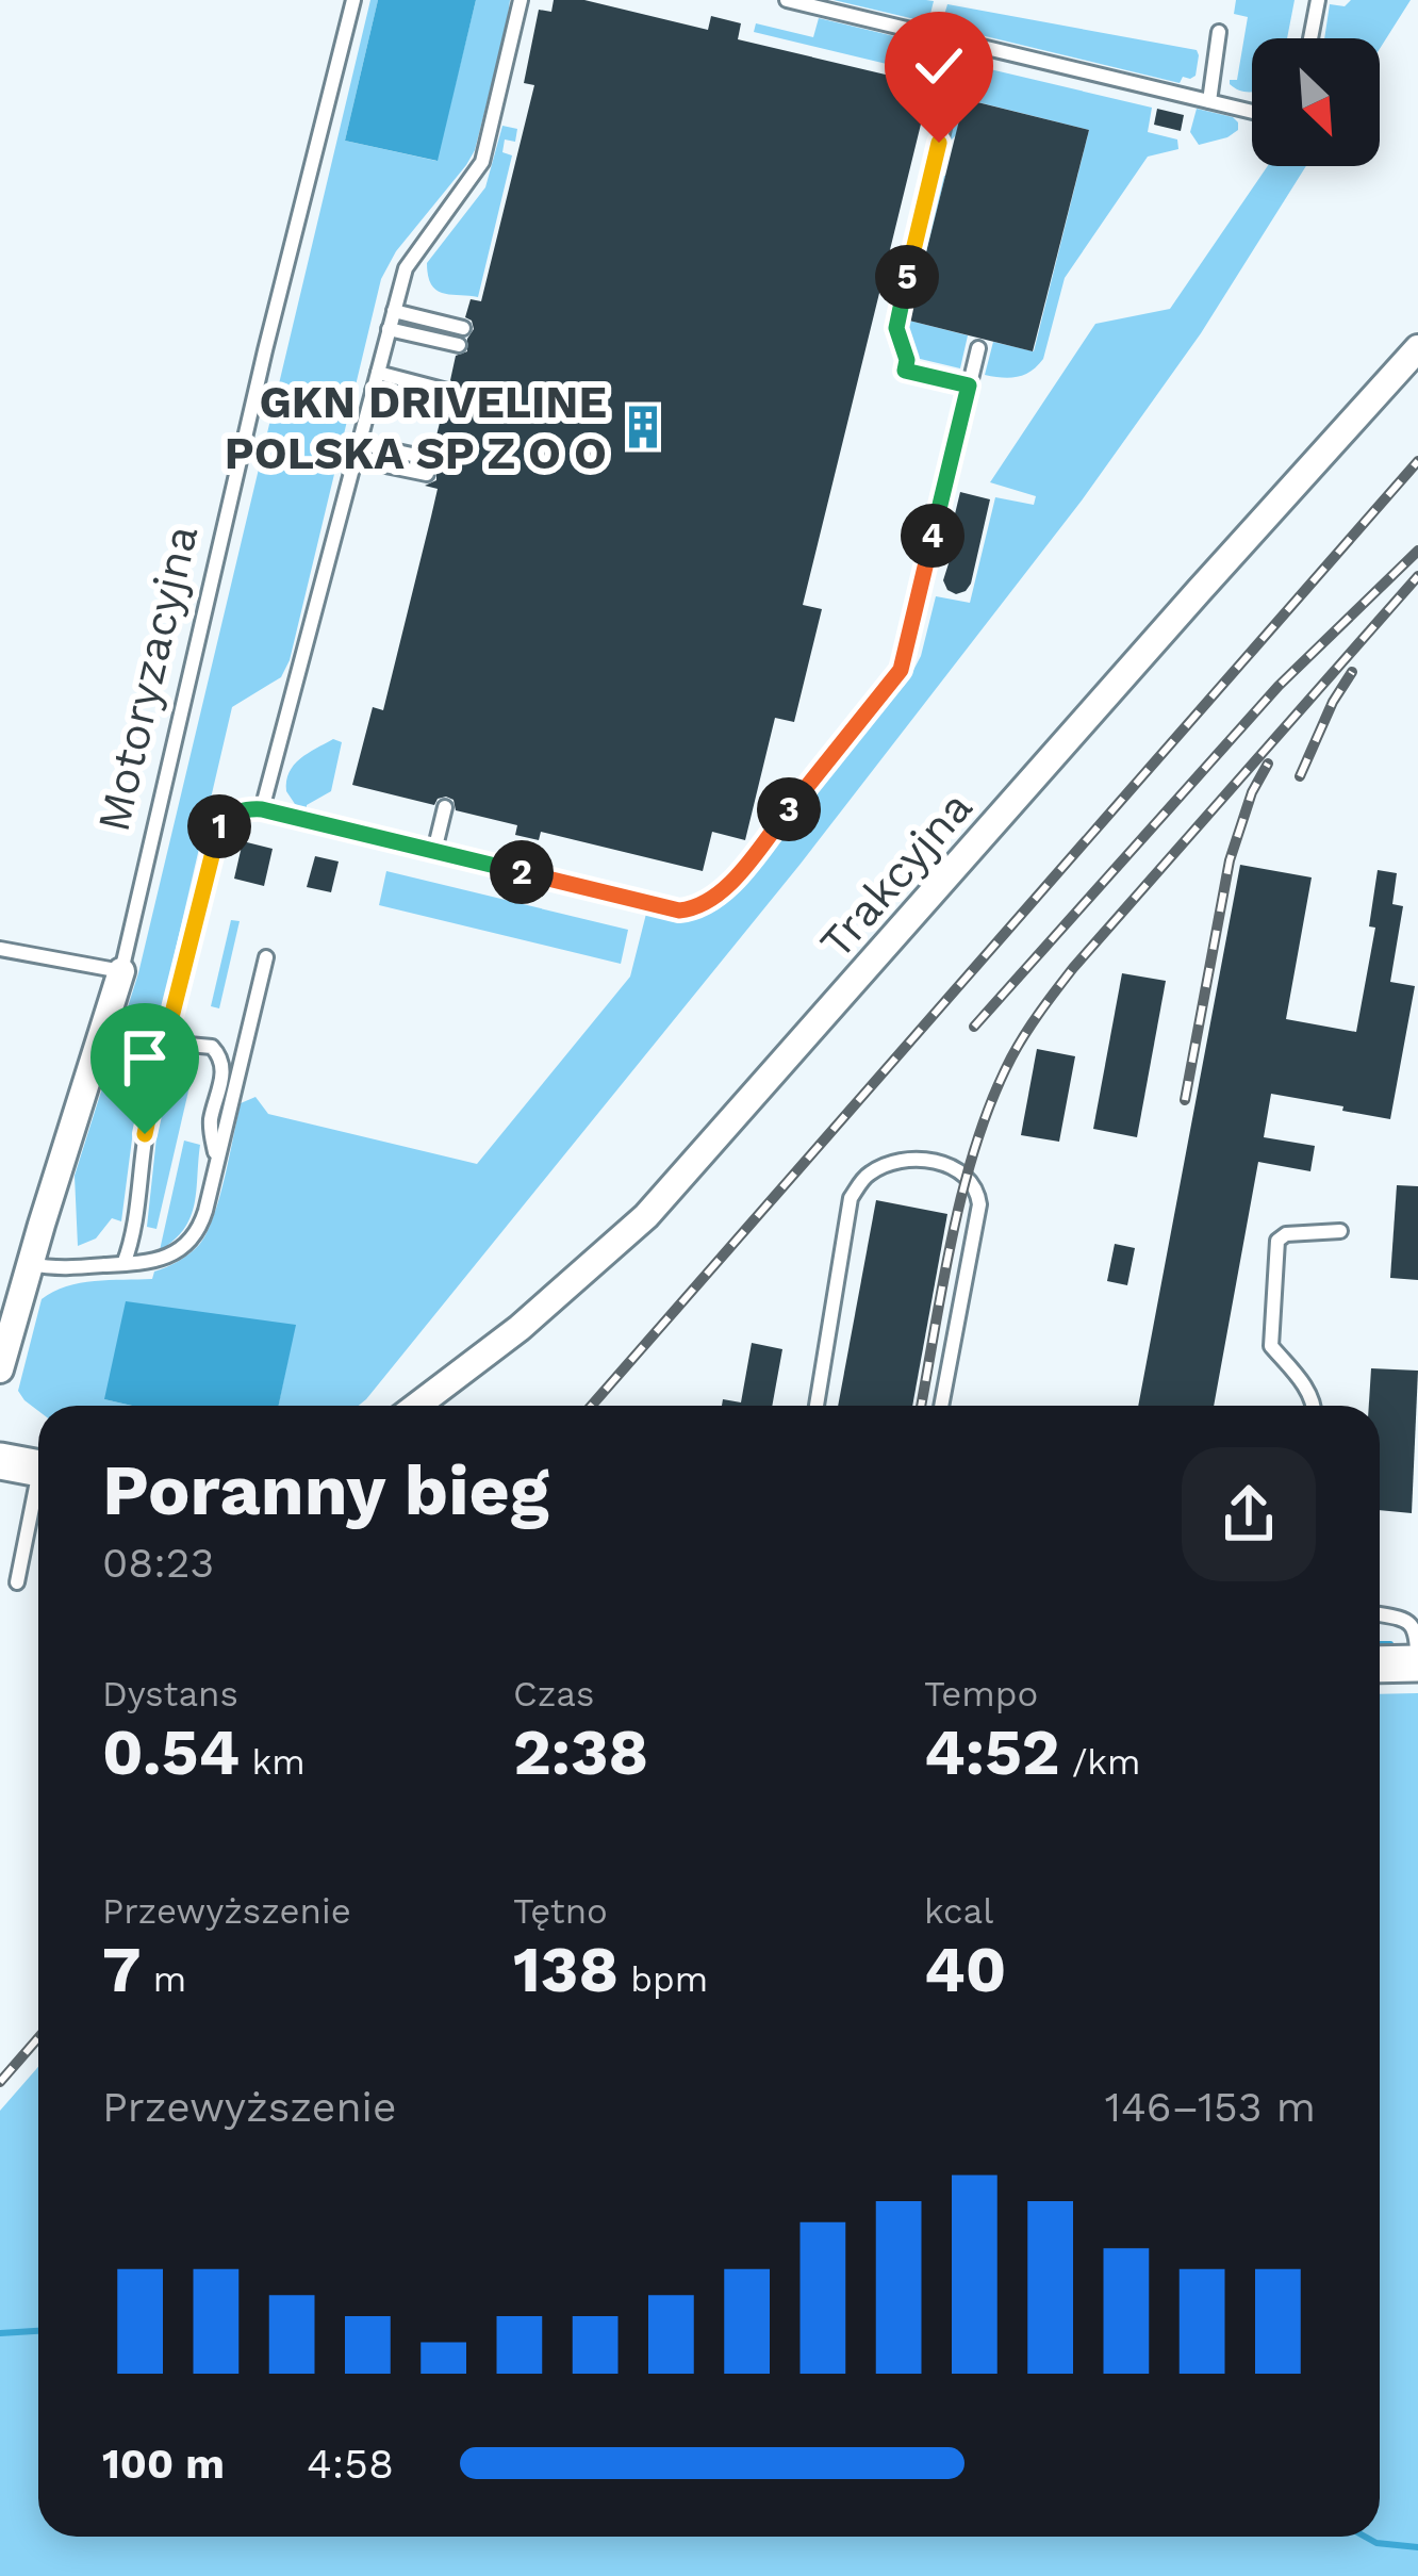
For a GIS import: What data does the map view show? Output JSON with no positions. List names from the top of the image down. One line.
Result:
{"streets":{"street":["Motoryzacyjna","Trakcyjna"]},"places":{"building":["GKN DRIVELINE POLSKA SP Z O O"]},"north":"bottom right","page":{"pins":["5","4","3","1","2"],"heading":["Poranny bieg","08:23"],"stats":[["Dystans","0.54 km"],["Czas","2:38"],["Tempo","4:52 /km"],["Przewyższenie","7 m"],["Tętno","138 bpm"],["kcal","40"]],"chart":["Przewyższenie","146–153 m"],"list":[{"name":"100 m","note":"4:58"}]}}
